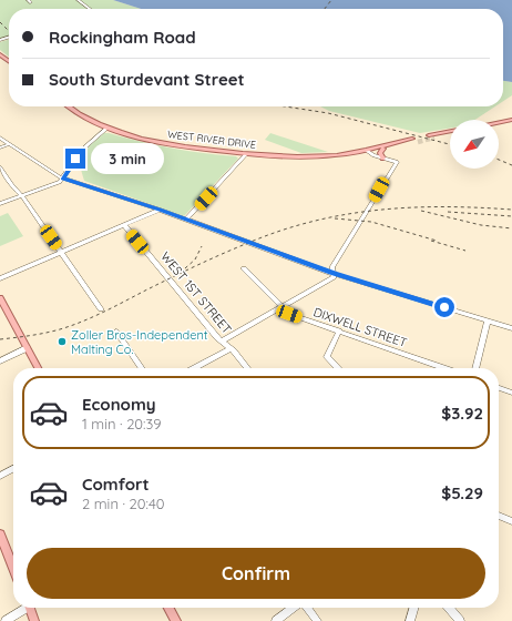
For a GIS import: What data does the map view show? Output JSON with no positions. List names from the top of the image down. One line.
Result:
{"streets":{"main road":["WEST RIVER DRIVE"],"street":["WEST 1ST STREET","DIXWELL STREET"]},"places":["Zoller Bros-Independent Malting Co."],"north":"bottom left","page":{"banner":["Rockingham Road","South Sturdevant Street"],"bubble":"3 min","list":[{"name":"Economy","note":"1 min · 20:39","value":"$3.92"},{"name":"Comfort","note":"2 min · 20:40","value":"$5.29"}],"buttons":"Confirm"}}
